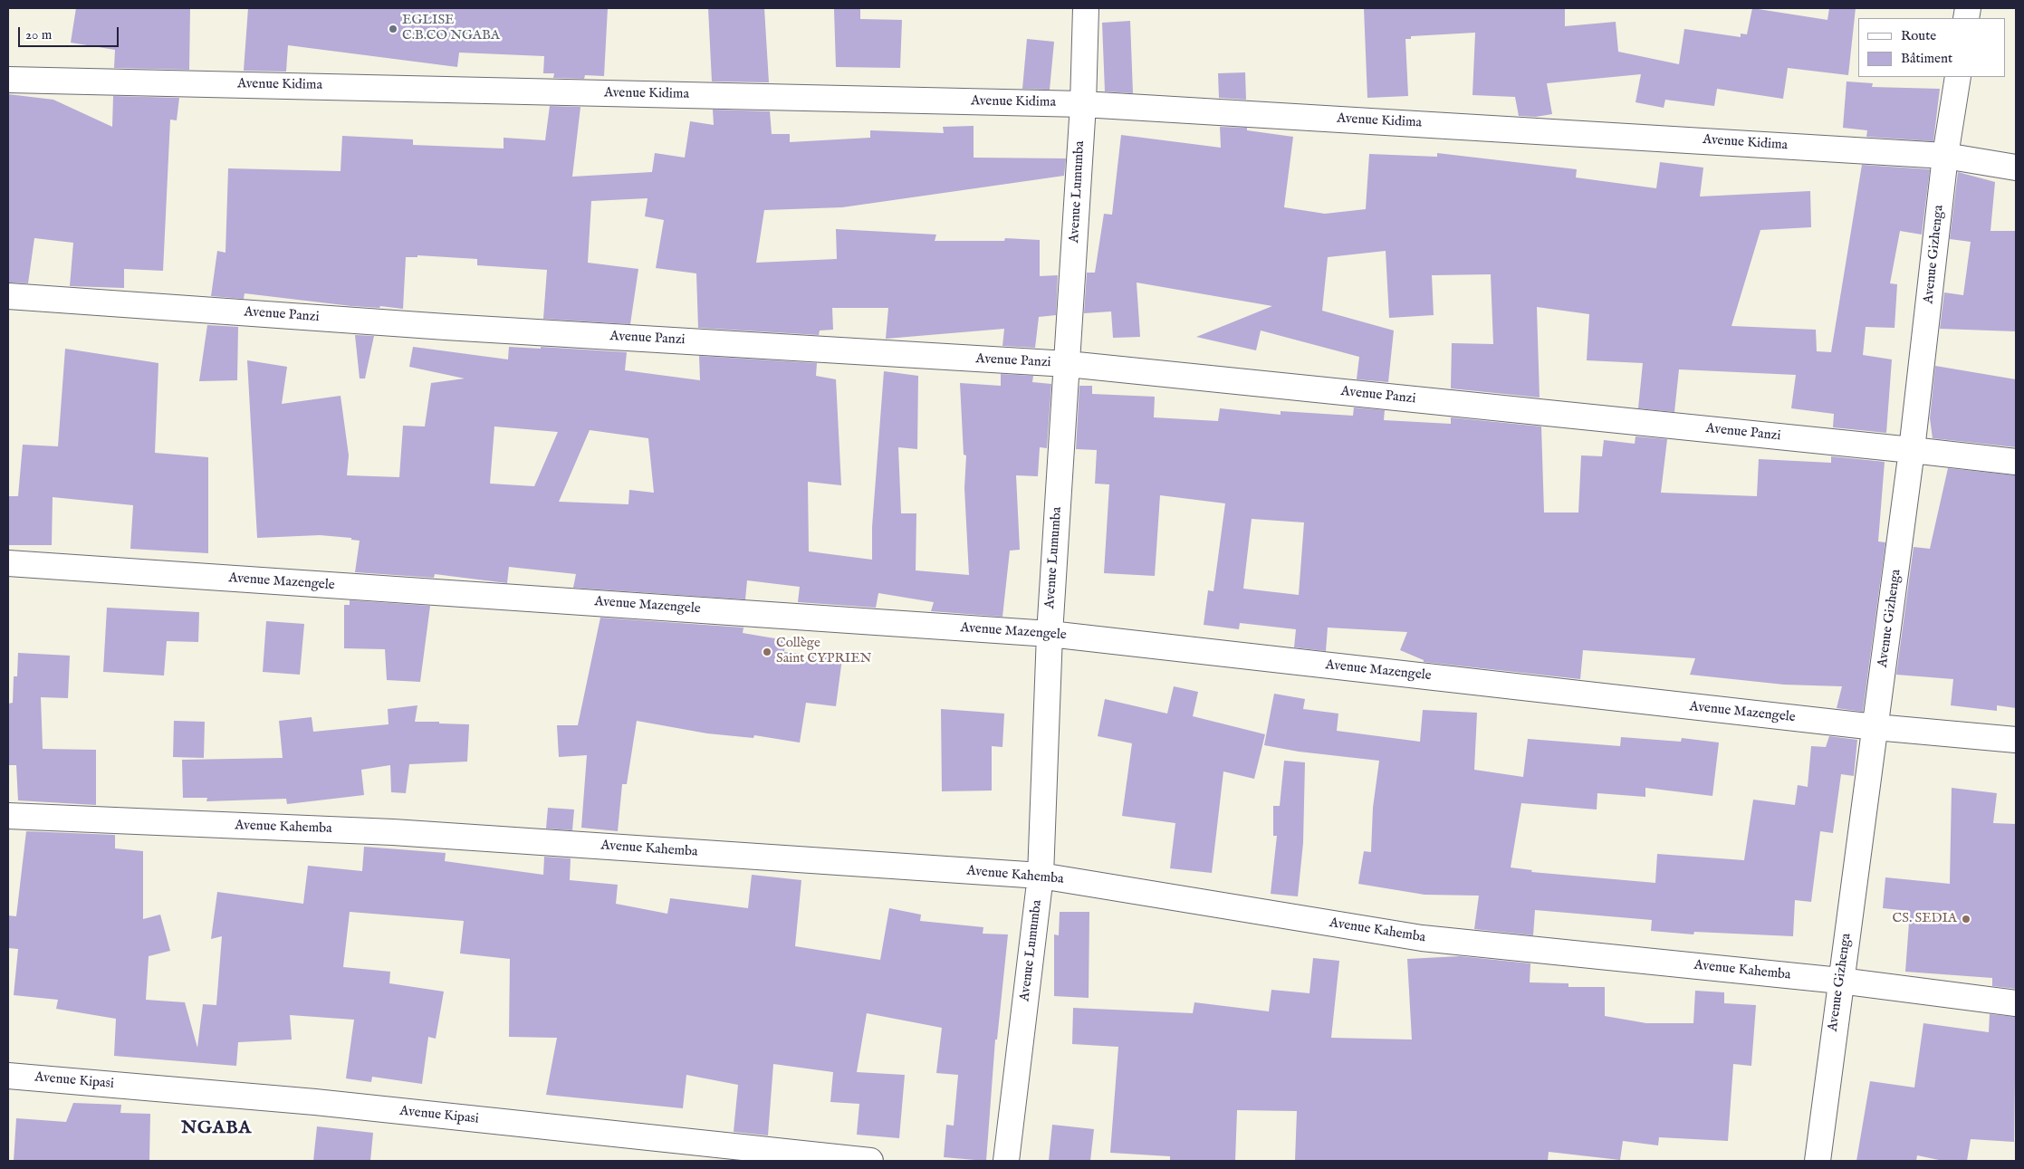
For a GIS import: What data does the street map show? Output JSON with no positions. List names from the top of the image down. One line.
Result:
{"streets":{"street":["Avenue Kidima","Avenue Lumumba","Avenue Gizhenga","Avenue Panzi","Avenue Mazengele","Avenue Kahemba","Avenue Kipasi"]},"crossings":[["Avenue Kidima","Avenue Lumumba"],["Avenue Kidima","Avenue Gizhenga"],["Avenue Lumumba","Avenue Panzi"],["Avenue Lumumba","Avenue Mazengele"],["Avenue Lumumba","Avenue Kahemba"],["Avenue Gizhenga","Avenue Panzi"],["Avenue Gizhenga","Avenue Mazengele"],["Avenue Gizhenga","Avenue Kahemba"]],"districts":["NGABA"],"places":["EGLISE C.B.CO NGABA","Collège Saint CYPRIEN","CS. SEDIA"],"legend":["Route","Bâtiment"],"scale_bar":"20 m"}
